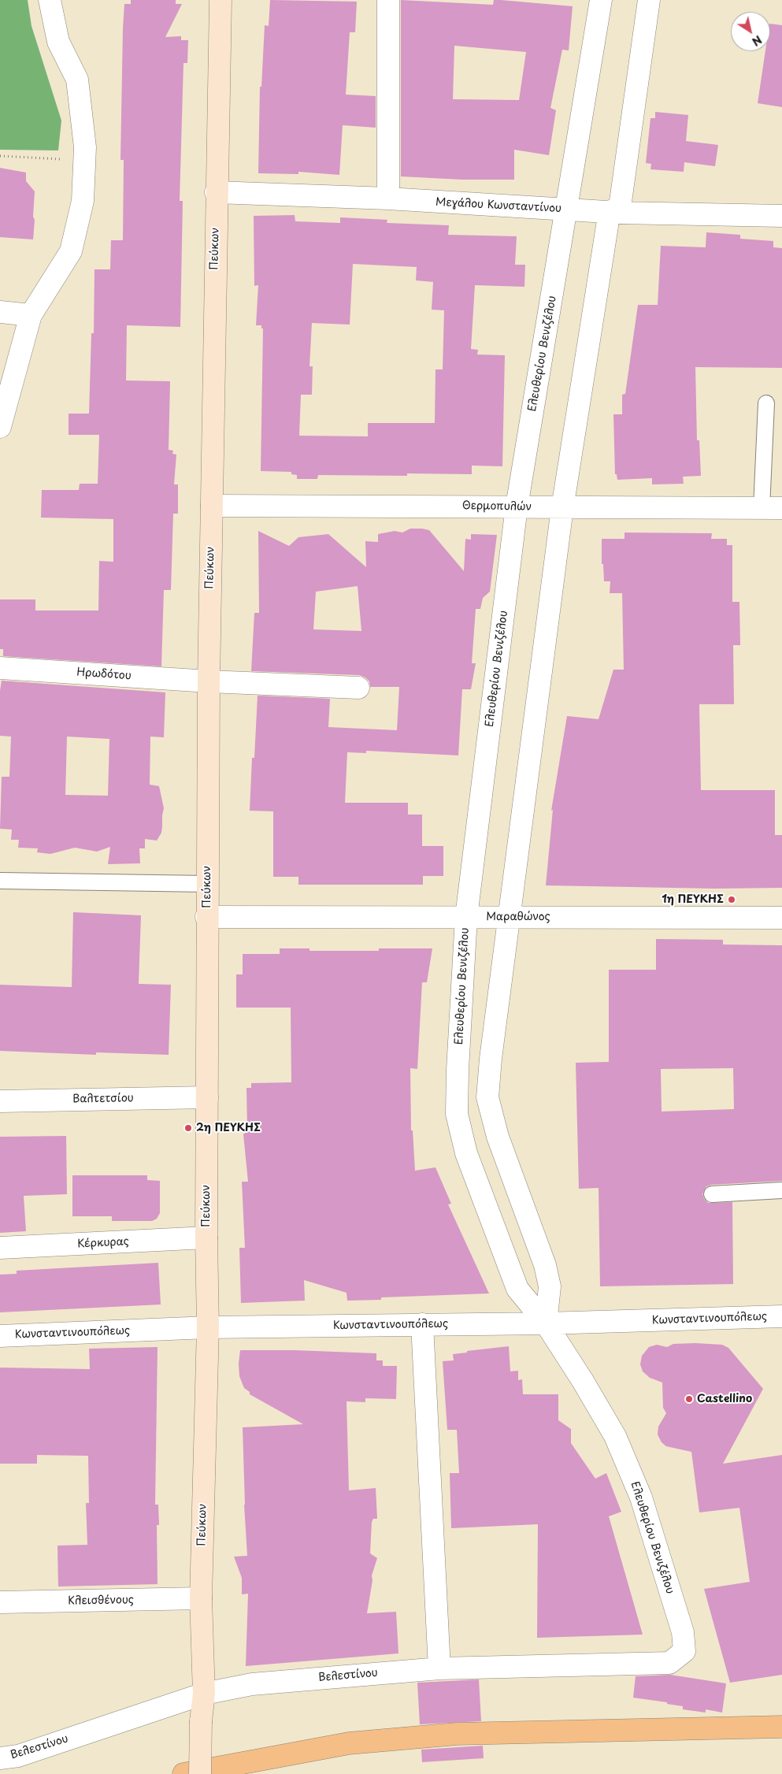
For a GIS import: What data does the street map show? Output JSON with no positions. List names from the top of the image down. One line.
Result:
{"streets":{"street":["Μεγάλου Κωνσταντίνου","Πεύκων","Ελευθερίου Βενιζέλου","Θερμοπυλών","Ηρωδότου","Μαραθώνος","Βαλτετσίου","Κέρκυρας","Κωνσταντινουπόλεως","Κλεισθένους","Βελεστίνου"]},"crossings":[["Μεγάλου Κωνσταντίνου","Πεύκων"],["Μεγάλου Κωνσταντίνου","Ελευθερίου Βενιζέλου"],["Πεύκων","Θερμοπυλών"],["Πεύκων","Ηρωδότου"],["Πεύκων","Μαραθώνος"],["Πεύκων","Βαλτετσίου"],["Πεύκων","Κέρκυρας"],["Πεύκων","Κωνσταντινουπόλεως"],["Πεύκων","Κλεισθένους"],["Πεύκων","Βελεστίνου"],["Ελευθερίου Βενιζέλου","Θερμοπυλών"],["Ελευθερίου Βενιζέλου","Μαραθώνος"],["Ελευθερίου Βενιζέλου","Κωνσταντινουπόλεως"],["Ελευθερίου Βενιζέλου","Βελεστίνου"]],"places":["1η ΠΕΥΚΗΣ","2η ΠΕΥΚΗΣ","Castellino"],"north":"bottom right"}
